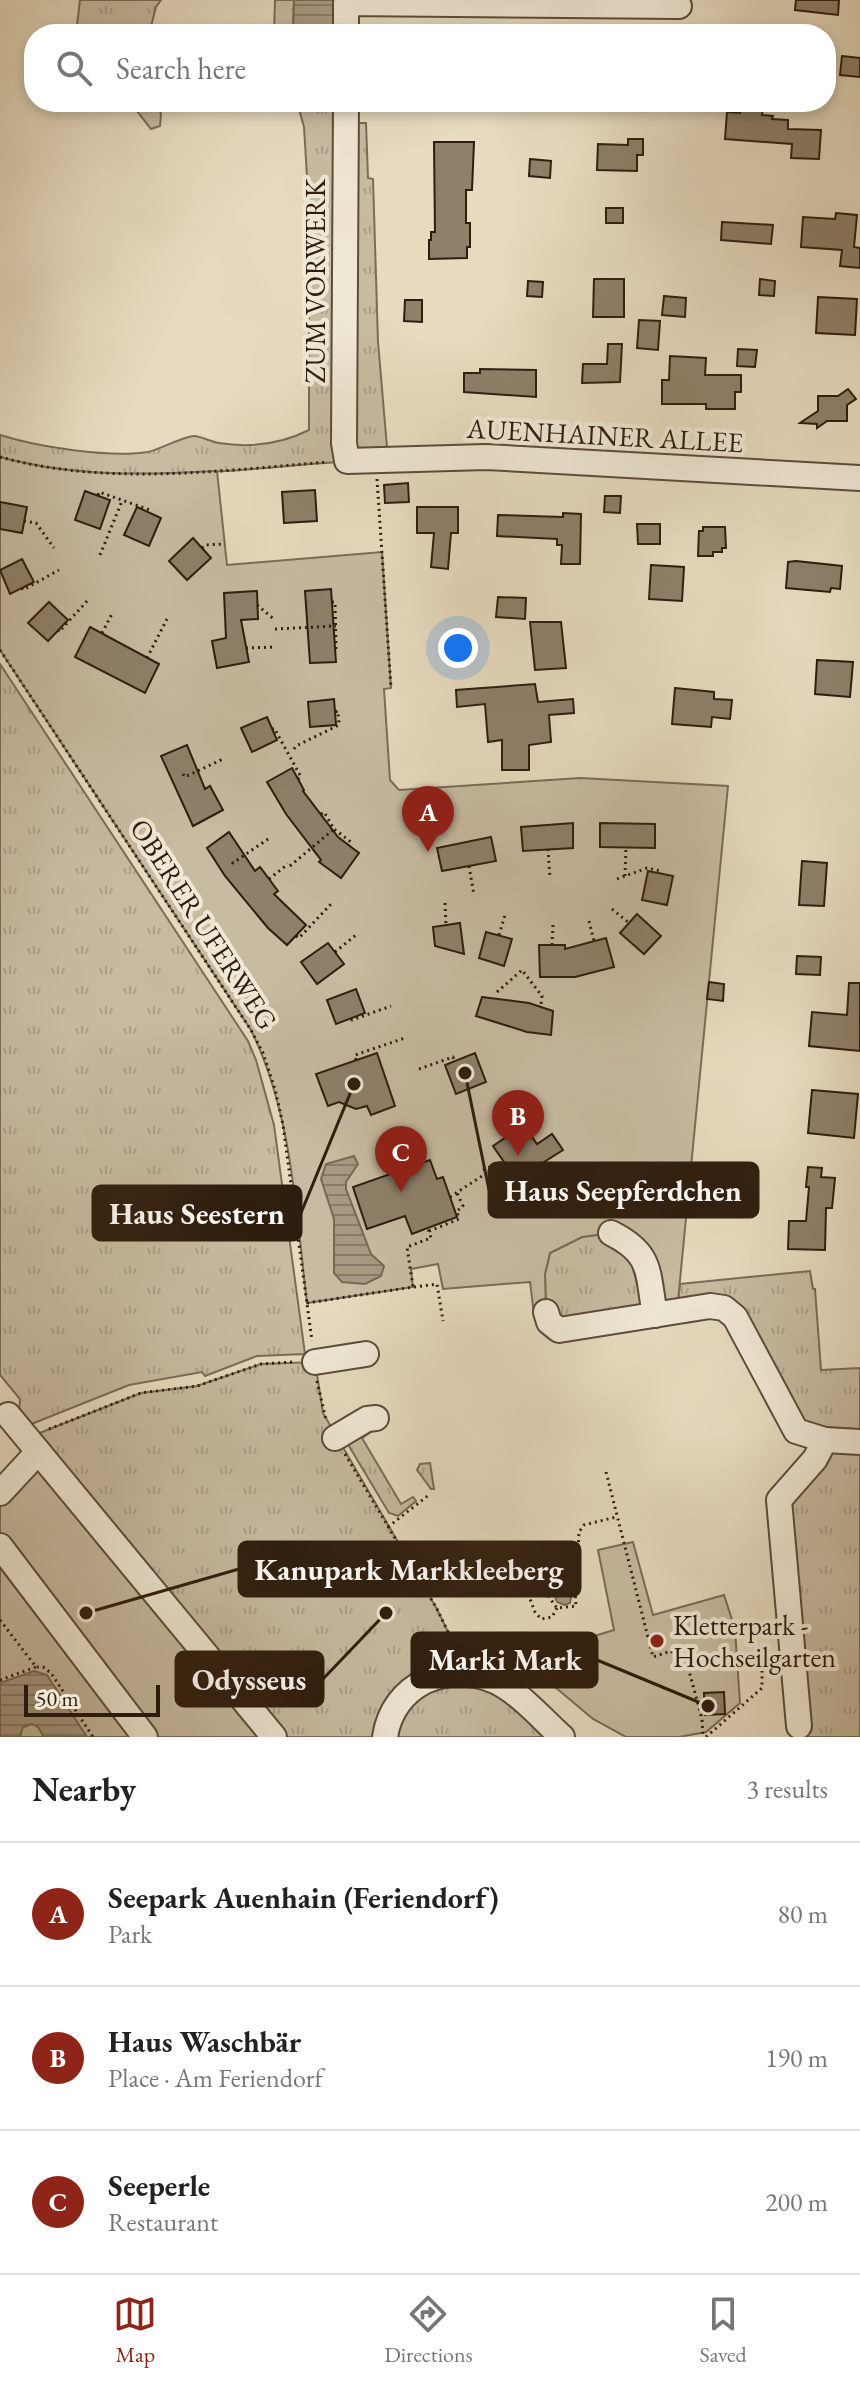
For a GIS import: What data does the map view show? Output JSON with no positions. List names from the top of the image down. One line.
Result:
{"streets":{"street":["ZUM VORWERK","AUENHAINER ALLEE"],"path":["OBERER UFERWEG"]},"crossings":[["ZUM VORWERK","AUENHAINER ALLEE"]],"places":["Haus Seepferdchen","Haus Seestern","Kanupark Markkleeberg","Odysseus","Kletterpark - Hochseilgarten","Marki Mark"],"scale_bar":"50 m","page":{"search":"Search here","pins":["A","B","C"],"scale":"50 m","heading":["Nearby","3 results"],"list":[{"mark":"A","name":"Seepark Auenhain (Feriendorf)","note":"Park","value":"80 m"},{"mark":"B","name":"Haus Waschbär","note":"Place · Am Feriendorf","value":"190 m"},{"mark":"C","name":"Seeperle","note":"Restaurant","value":"200 m"}],"nav":["Map","Directions","Saved"]}}
